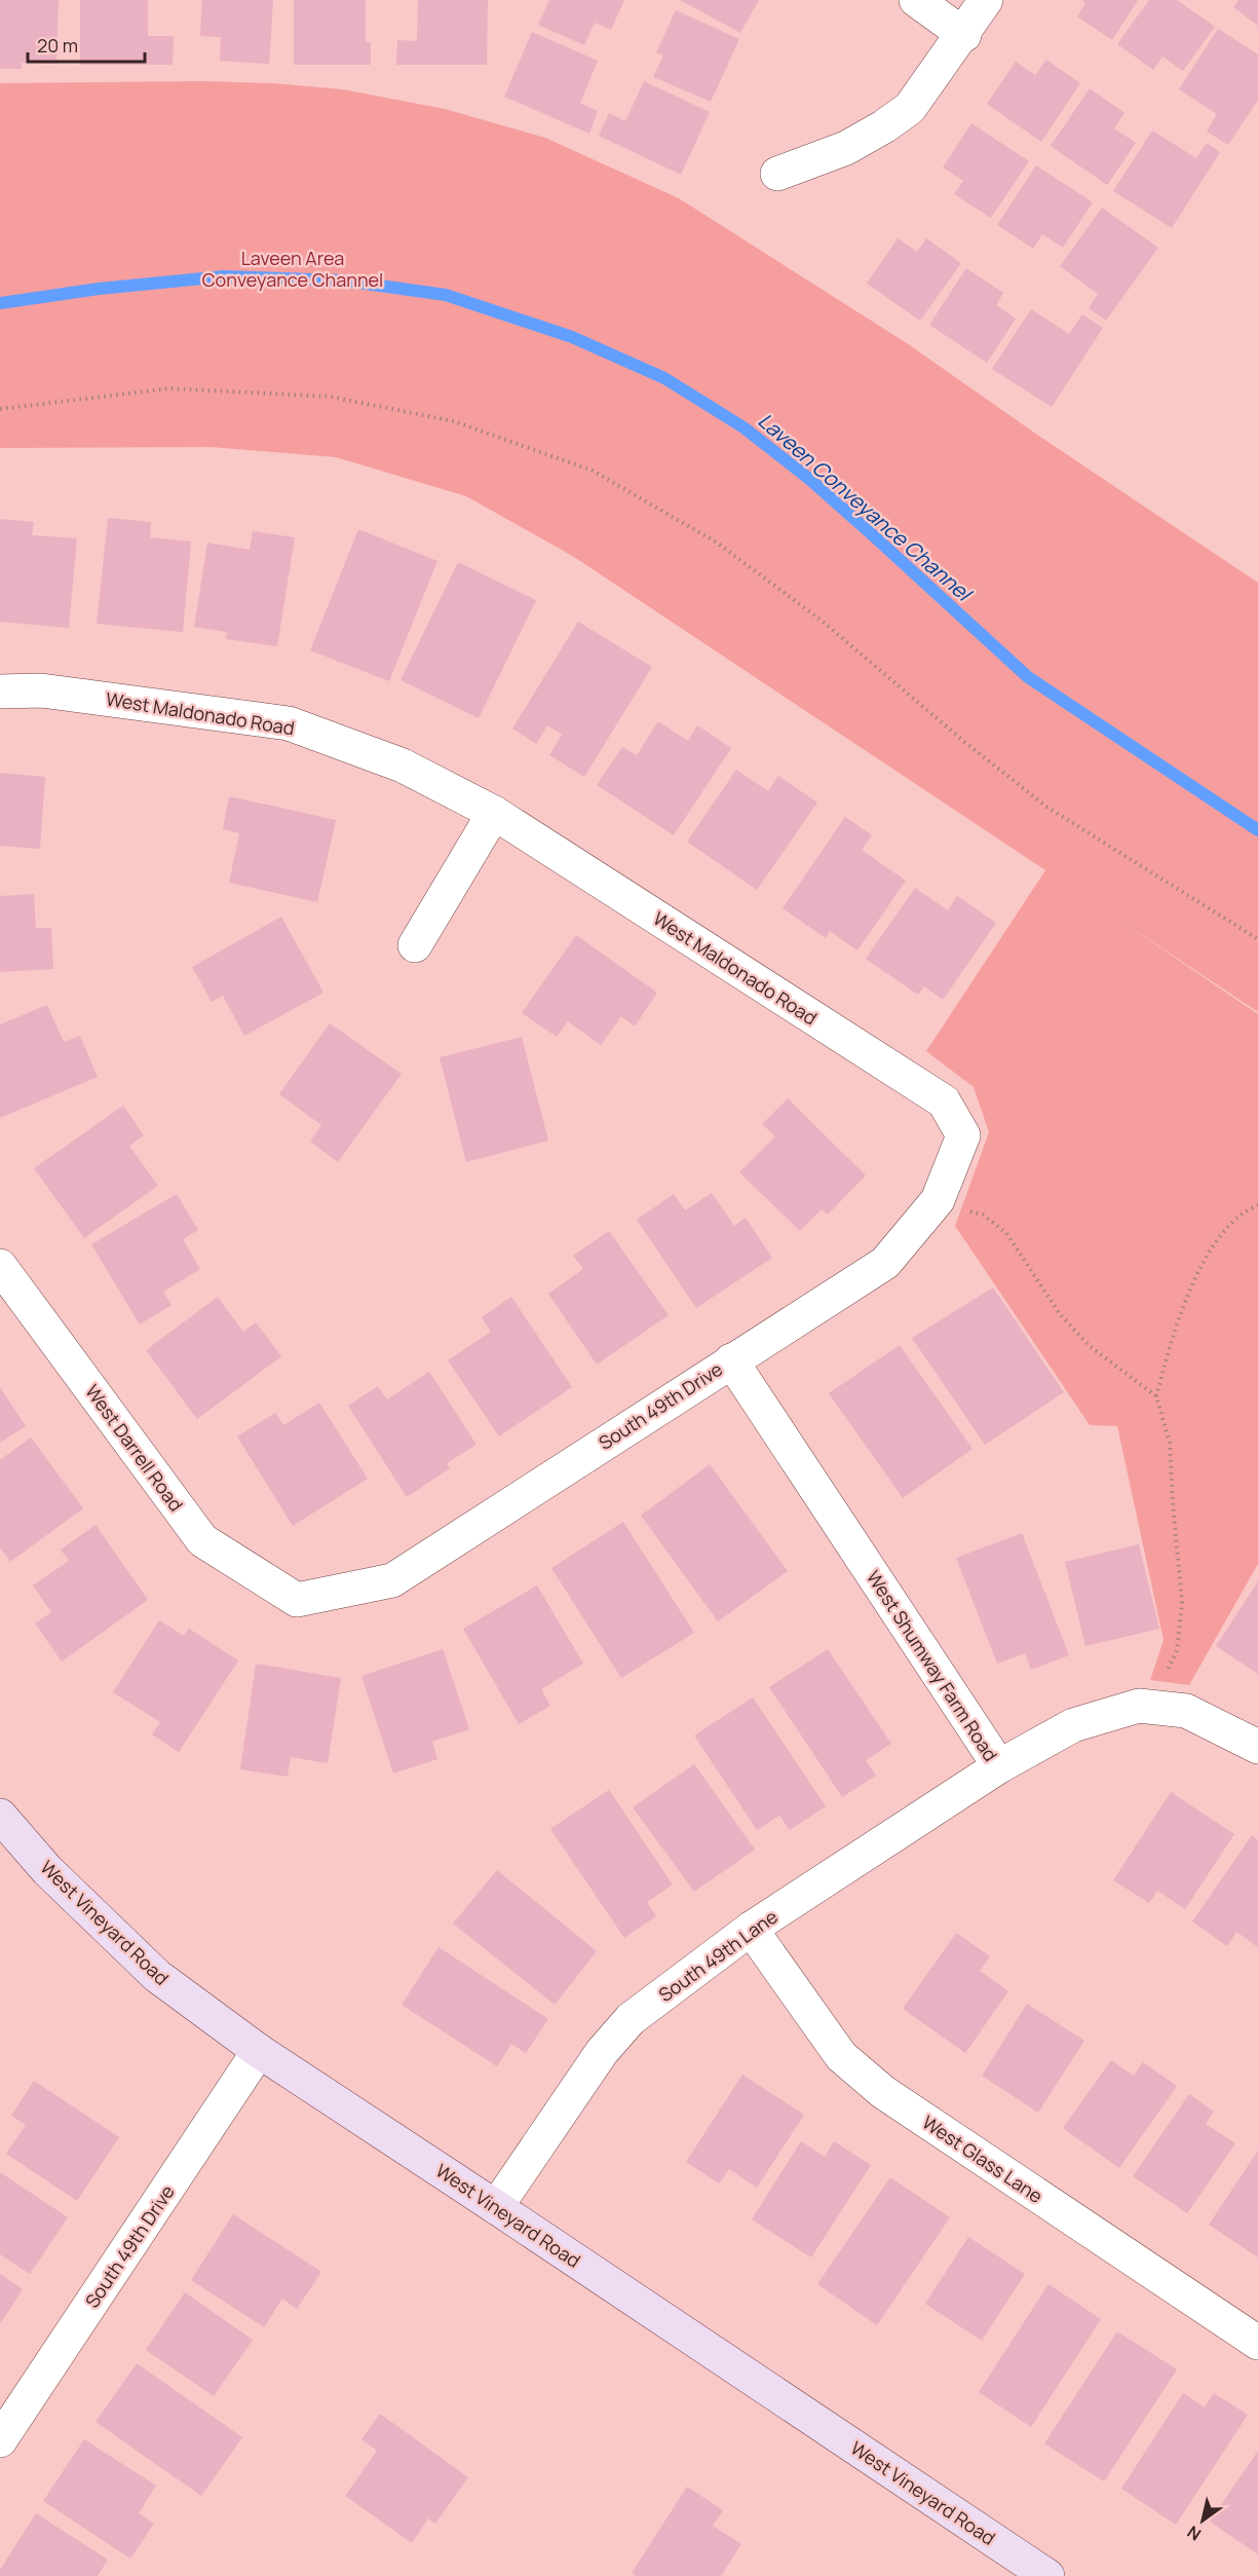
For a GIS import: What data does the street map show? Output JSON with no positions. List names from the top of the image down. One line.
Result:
{"streets":{"street":["West Maldonado Road","South 49th Drive","West Darrell Road","West Shumway Farm Road","West Vineyard Road","South 49th Lane","West Glass Lane"]},"crossings":[["West Maldonado Road","South 49th Drive"],["South 49th Drive","West Darrell Road"],["South 49th Drive","West Shumway Farm Road"],["South 49th Drive","West Vineyard Road"],["West Shumway Farm Road","South 49th Lane"],["West Vineyard Road","South 49th Lane"],["South 49th Lane","West Glass Lane"]],"water":["Laveen Conveyance Channel"],"parks":["Laveen Area Conveyance Channel"],"scale_bar":"20 m","north":"bottom left"}
